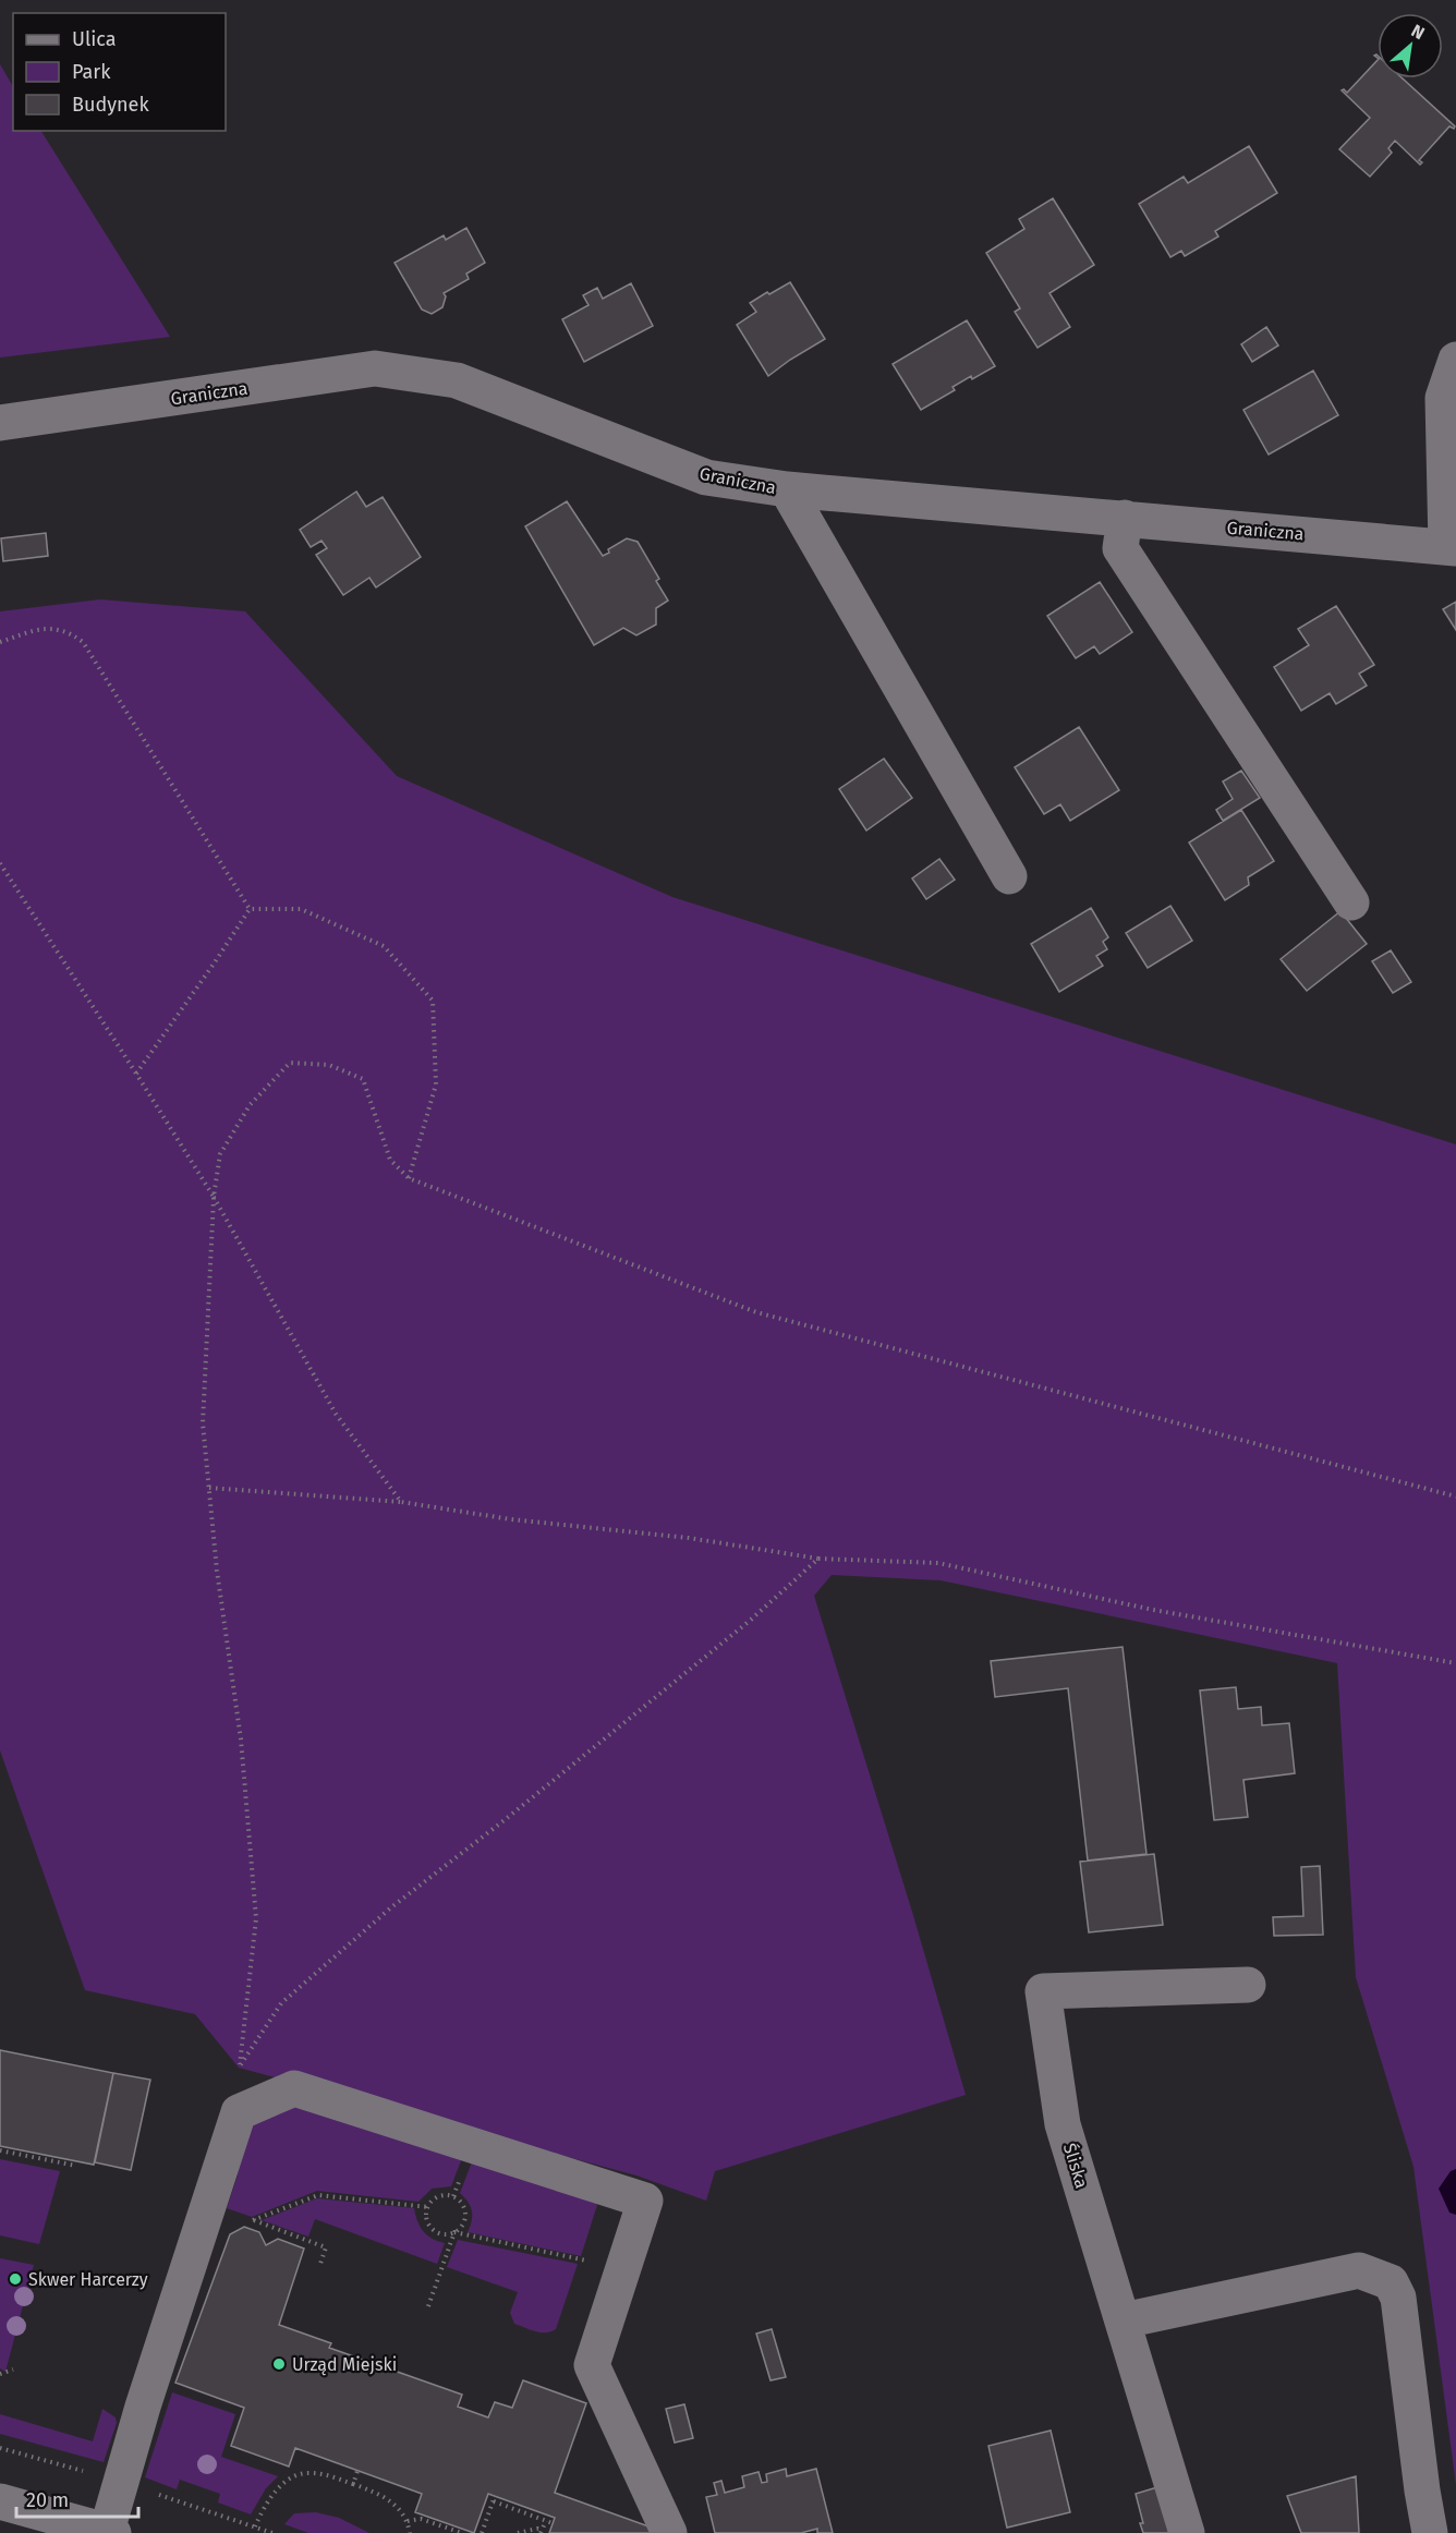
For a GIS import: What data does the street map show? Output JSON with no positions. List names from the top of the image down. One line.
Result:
{"streets":{"street":["Graniczna","Śliska"]},"places":["Skwer Harcerzy","Urząd Miejski"],"legend":["Ulica","Park","Budynek"],"scale_bar":"20 m","north":"top right"}
